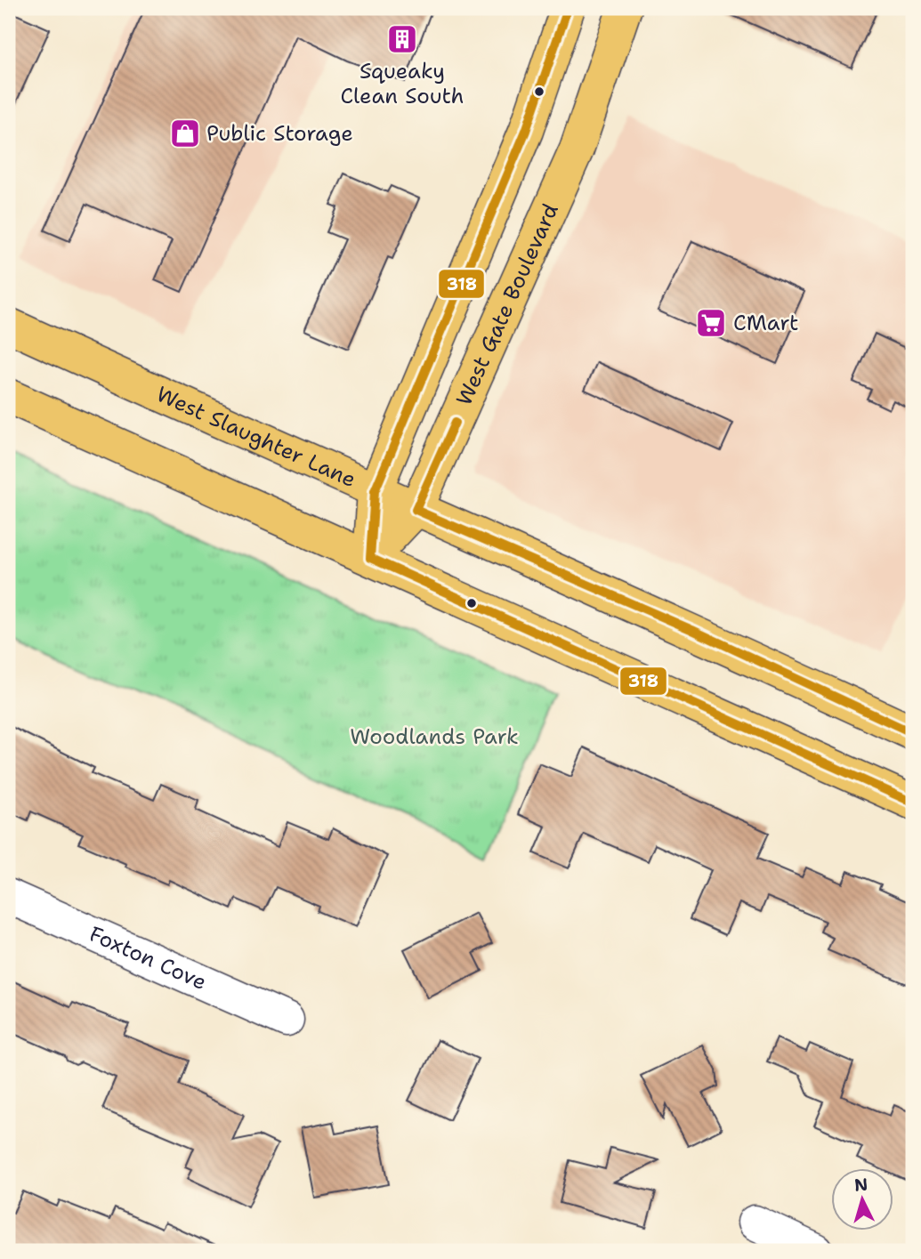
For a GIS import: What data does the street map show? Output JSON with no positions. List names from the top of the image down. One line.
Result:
{"streets":{"main road":["West Gate Boulevard","West Slaughter Lane"],"street":["Foxton Cove"]},"crossings":[["West Gate Boulevard","West Slaughter Lane"]],"parks":["Woodlands Park"],"places":{"building":["Squeaky Clean South"],"shop":["Public Storage"],"supermarket":["CMart"]},"lines":["transit line 318"],"north":"top"}
